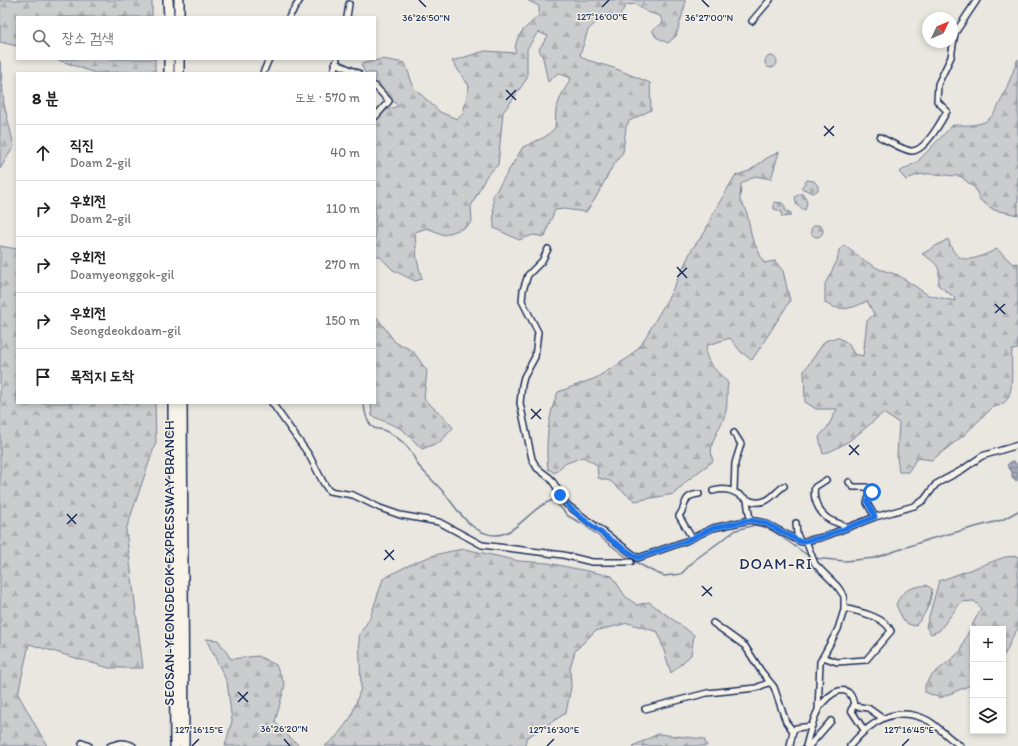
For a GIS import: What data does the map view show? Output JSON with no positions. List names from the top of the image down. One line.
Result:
{"streets":{"highway":["SEOSAN-YEONGDEOK EXPRESSWAY BRANCH"]},"districts":["DOAM-RI"],"north":"top right","page":{"search":"장소 검색","heading":["8 분","도보 · 570 m"],"list":[["직진","Doam 2-gil","40 m"],["우회전","Doam 2-gil","110 m"],["우회전","Doamyeonggok-gil","270 m"],["우회전","Seongdeokdoam-gil","150 m"],"목적지 도착"],"map_buttons":["+","−"]},"coordinates":["127°16'00\"E","36°26'50\"N","36°27'00\"N","36°26'20\"N","127°16'15\"E","127°16'30\"E","127°16'45\"E"]}
